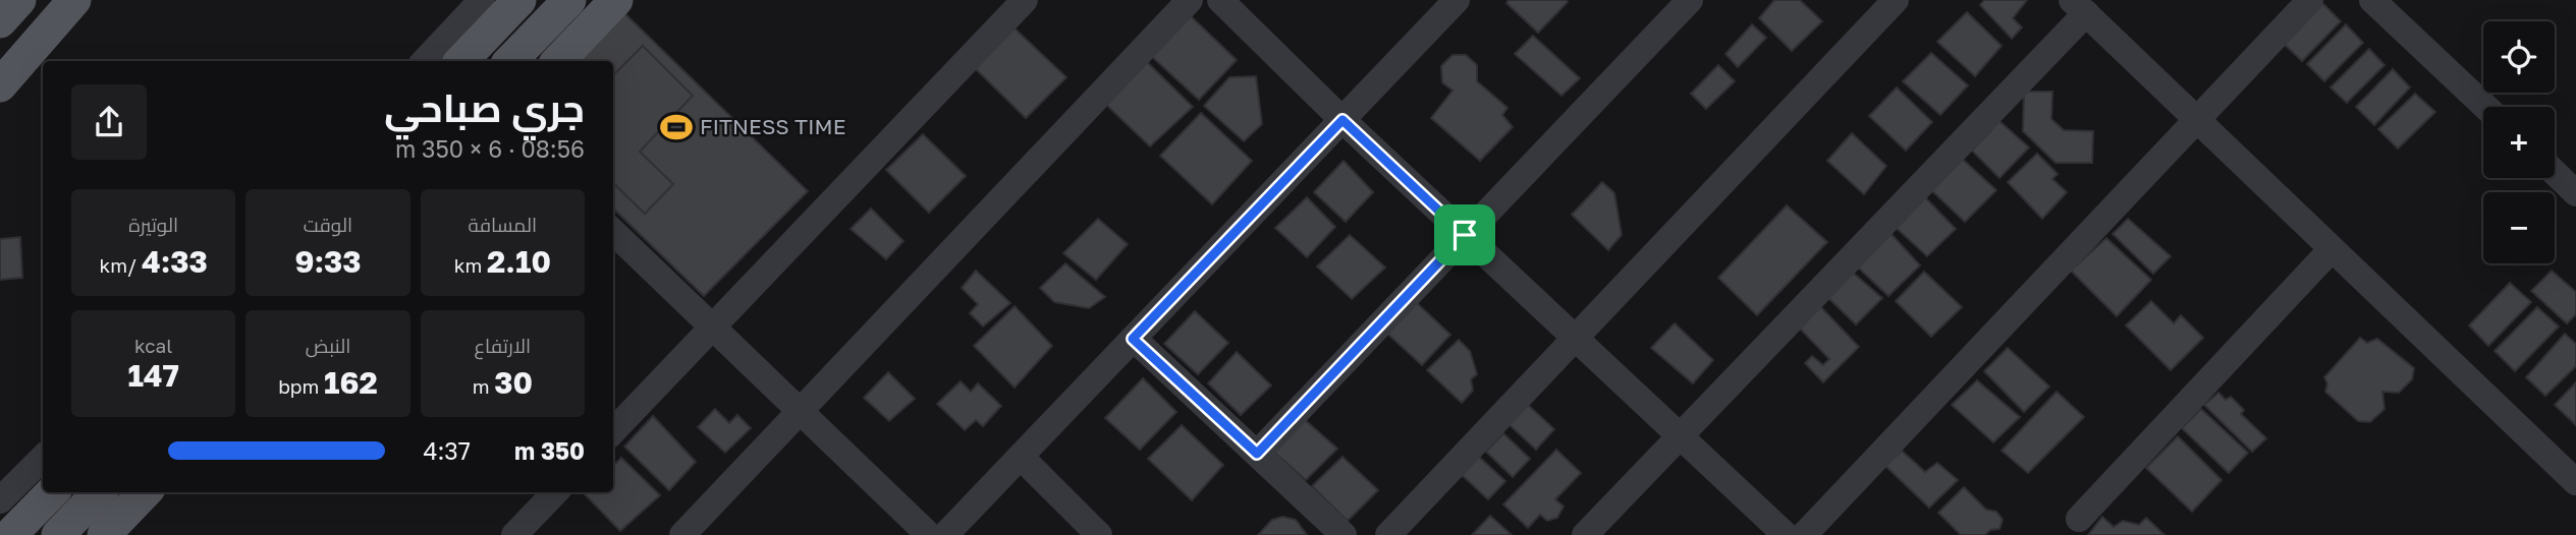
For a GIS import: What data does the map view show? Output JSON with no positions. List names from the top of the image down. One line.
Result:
{"places":{"sports":["FITNESS TIME"]},"page":{"map_buttons":["+","−"],"heading":["جري صباحي","08:56 · 6 × 350 m"],"stats":[["المسافة","2.10 km"],["الوقت","9:33"],["الوتيرة","4:33 /km"],["الارتفاع","30 m"],["النبض","162 bpm"],["kcal","147"]],"list":[{"name":"350 m","note":"4:37"}]}}
